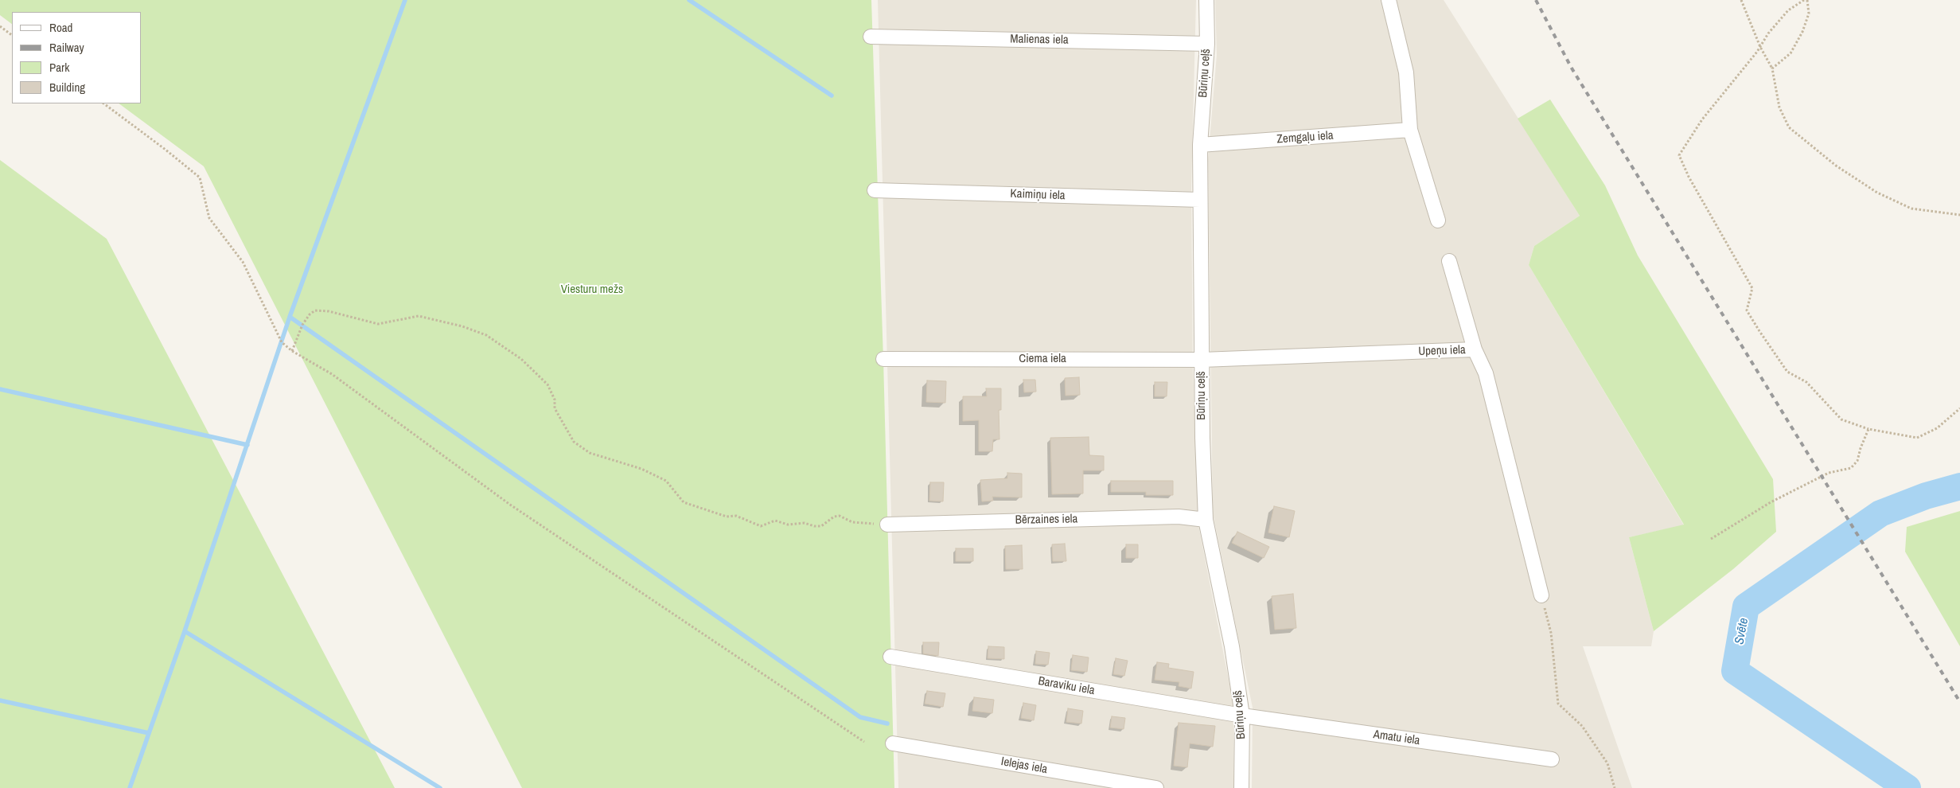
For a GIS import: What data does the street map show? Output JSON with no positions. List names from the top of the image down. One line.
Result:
{"streets":{"street":["Malienas iela","Būriņu ceļš","Zemgaļu iela","Kaimiņu iela","Upeņu iela","Ciema iela","Bērzaines iela","Baraviku iela","Amatu iela","Ielejas iela"]},"crossings":[["Malienas iela","Būriņu ceļš"],["Būriņu ceļš","Zemgaļu iela"],["Būriņu ceļš","Kaimiņu iela"],["Būriņu ceļš","Upeņu iela"],["Būriņu ceļš","Ciema iela"],["Būriņu ceļš","Bērzaines iela"],["Būriņu ceļš","Baraviku iela"],["Būriņu ceļš","Amatu iela"],["Upeņu iela","Ciema iela"],["Baraviku iela","Amatu iela"]],"water":["Svēte"],"parks":["Viesturu mežs"],"legend":["Road","Railway","Park","Building"]}
